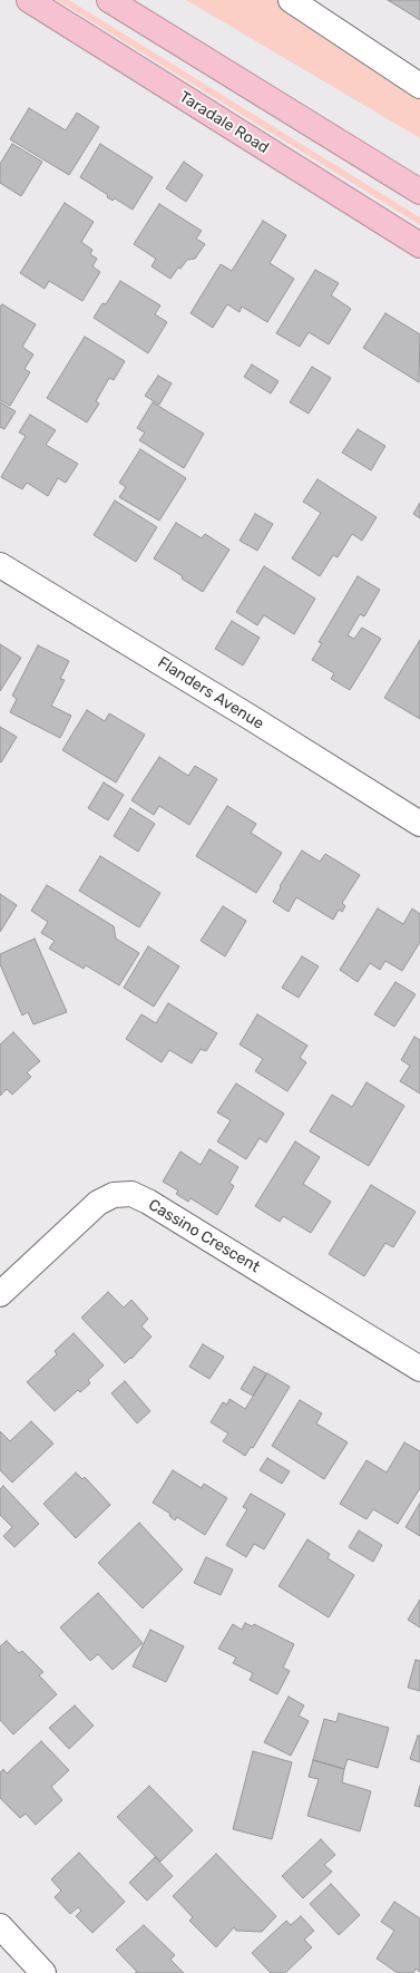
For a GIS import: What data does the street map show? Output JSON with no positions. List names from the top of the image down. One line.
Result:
{"streets":{"highway":["Taradale Road"],"street":["Flanders Avenue","Cassino Crescent"]}}
